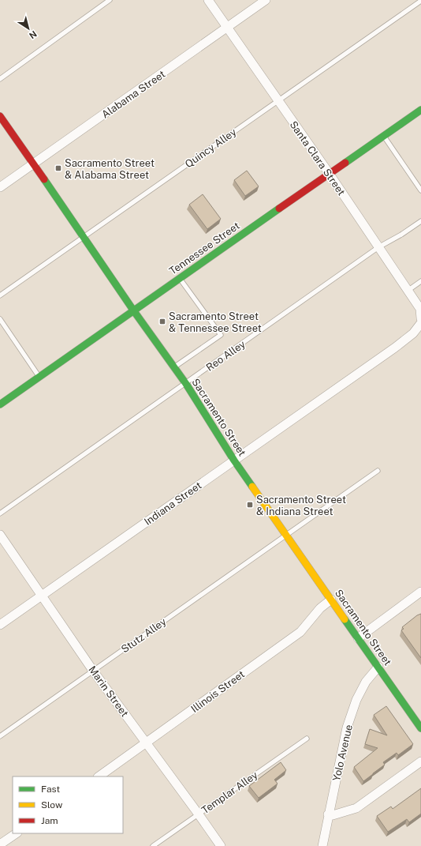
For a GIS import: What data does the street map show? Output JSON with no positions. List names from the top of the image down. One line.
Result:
{"streets":{"main road":["Tennessee Street","Sacramento Street"],"street":["Alabama Street","Santa Clara Street","Indiana Street","Marin Street","Illinois Street","Yolo Avenue"],"lane":["Quincy Alley","Reo Alley","Stutz Alley","Templar Alley"]},"crossings":[["Alabama Street","Santa Clara Street"],["Alabama Street","Sacramento Street"],["Quincy Alley","Santa Clara Street"],["Quincy Alley","Sacramento Street"],["Santa Clara Street","Tennessee Street"],["Santa Clara Street","Reo Alley"],["Tennessee Street","Sacramento Street"],["Reo Alley","Sacramento Street"],["Sacramento Street","Indiana Street"],["Sacramento Street","Stutz Alley"],["Sacramento Street","Illinois Street"],["Sacramento Street","Yolo Avenue"],["Indiana Street","Marin Street"],["Stutz Alley","Marin Street"],["Marin Street","Illinois Street"],["Marin Street","Templar Alley"]],"places":{"transit":["Sacramento Street & Alabama Street","Sacramento Street & Tennessee Street","Sacramento Street & Indiana Street"]},"legend":["Fast","Slow","Jam"],"north":"bottom right"}
